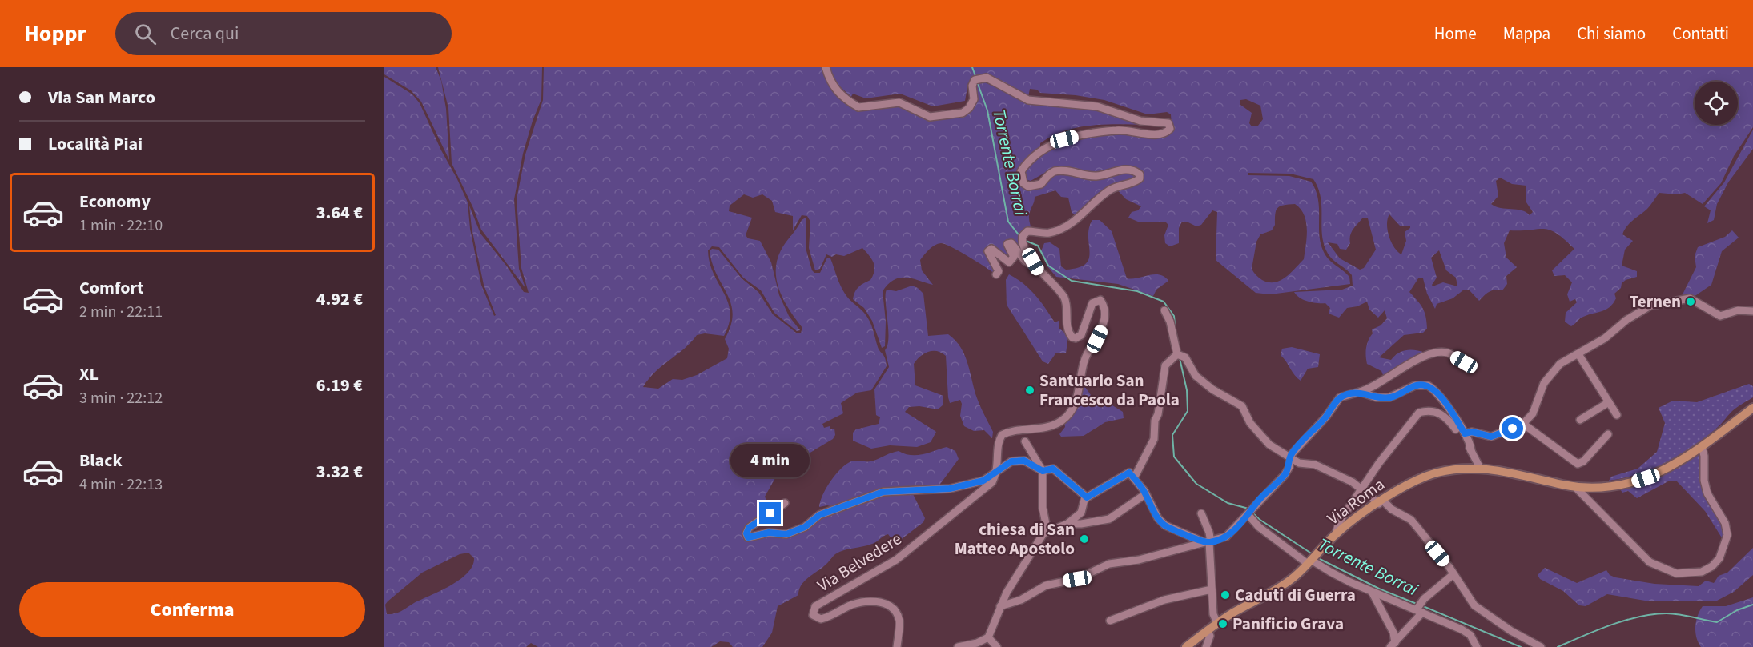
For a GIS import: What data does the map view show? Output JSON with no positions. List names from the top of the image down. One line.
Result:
{"streets":{"main road":["Via Roma"],"street":["Via Belvedere"]},"water":["Torrente Borrai"],"places":["Ternen","Santuario San Francesco da Paola","chiesa di San Matteo Apostolo","Caduti di Guerra","Panificio Grava"],"page":{"header":"Hoppr","search":"Cerca qui","nav":["Home","Mappa","Chi siamo","Contatti"],"banner":["Via San Marco","Località Piai"],"list":[{"name":"Economy","note":"1 min · 22:10","value":"3.64 €"},{"name":"Comfort","note":"2 min · 22:11","value":"4.92 €"},{"name":"XL","note":"3 min · 22:12","value":"6.19 €"},{"name":"Black","note":"4 min · 22:13","value":"3.32 €"}],"bubble":"4 min","buttons":"Conferma"}}
